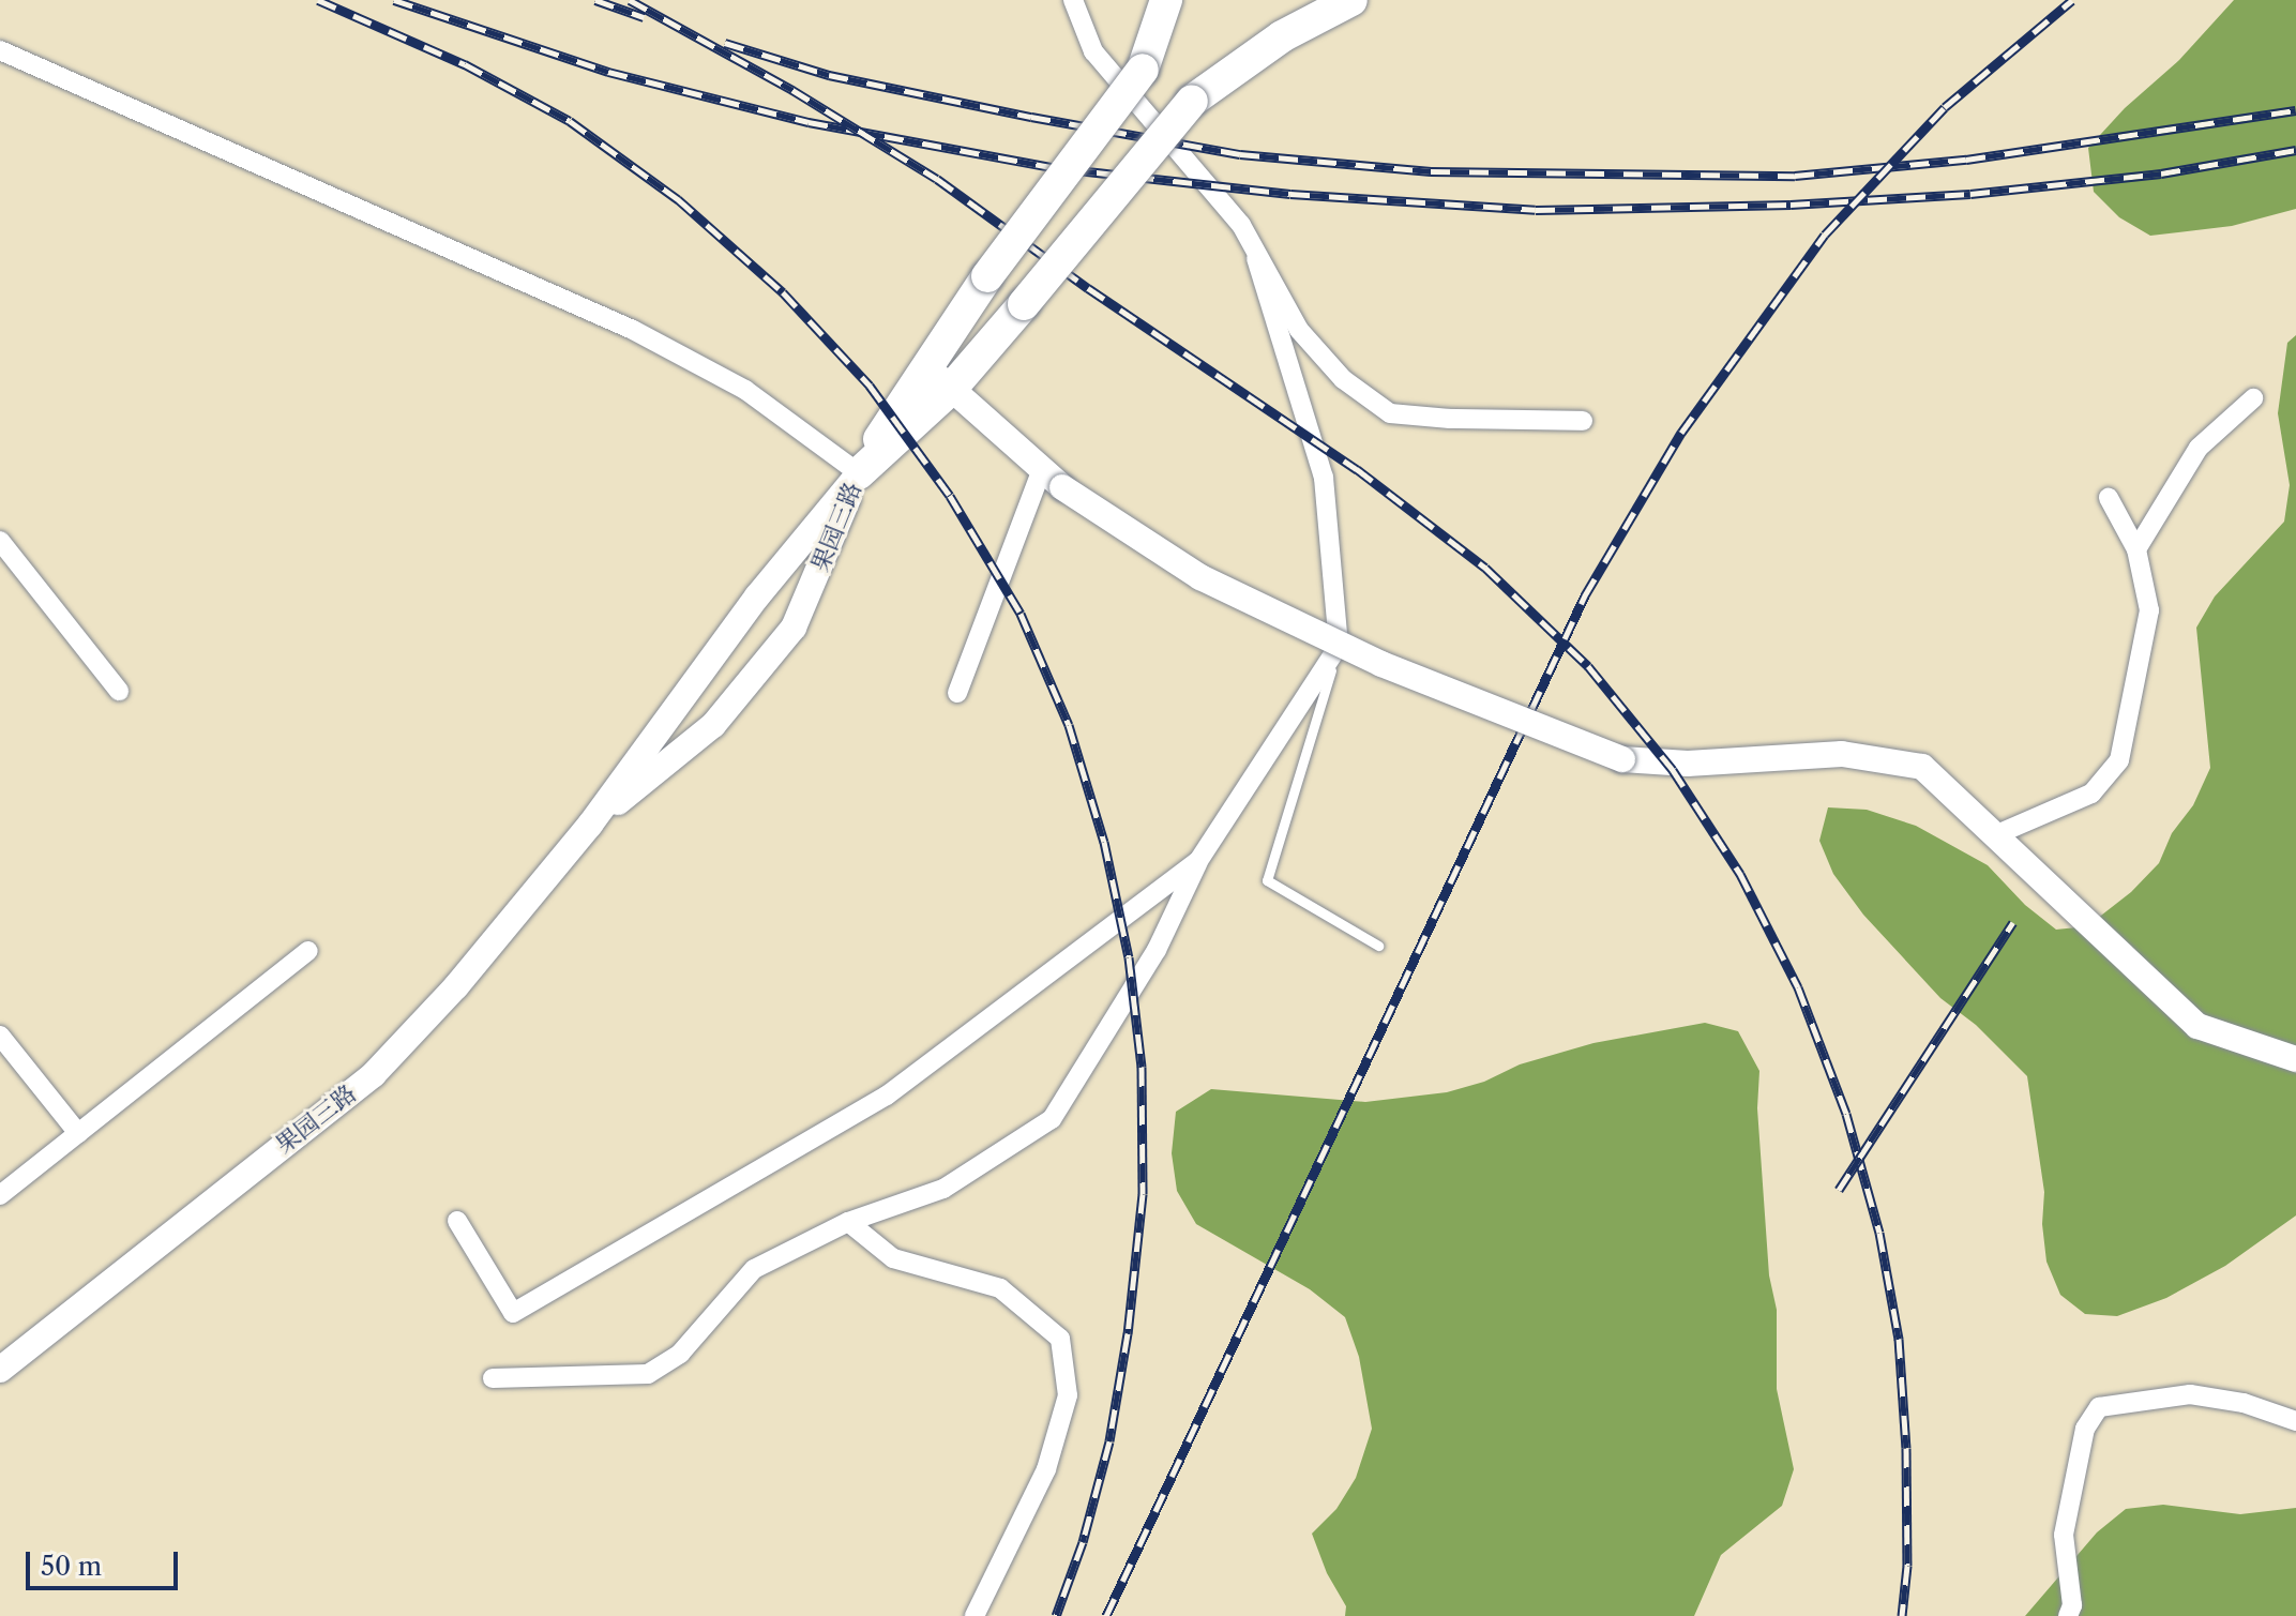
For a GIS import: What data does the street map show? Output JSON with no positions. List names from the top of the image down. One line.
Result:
{"streets":{"street":["果园三路"]},"scale_bar":"50 m"}
